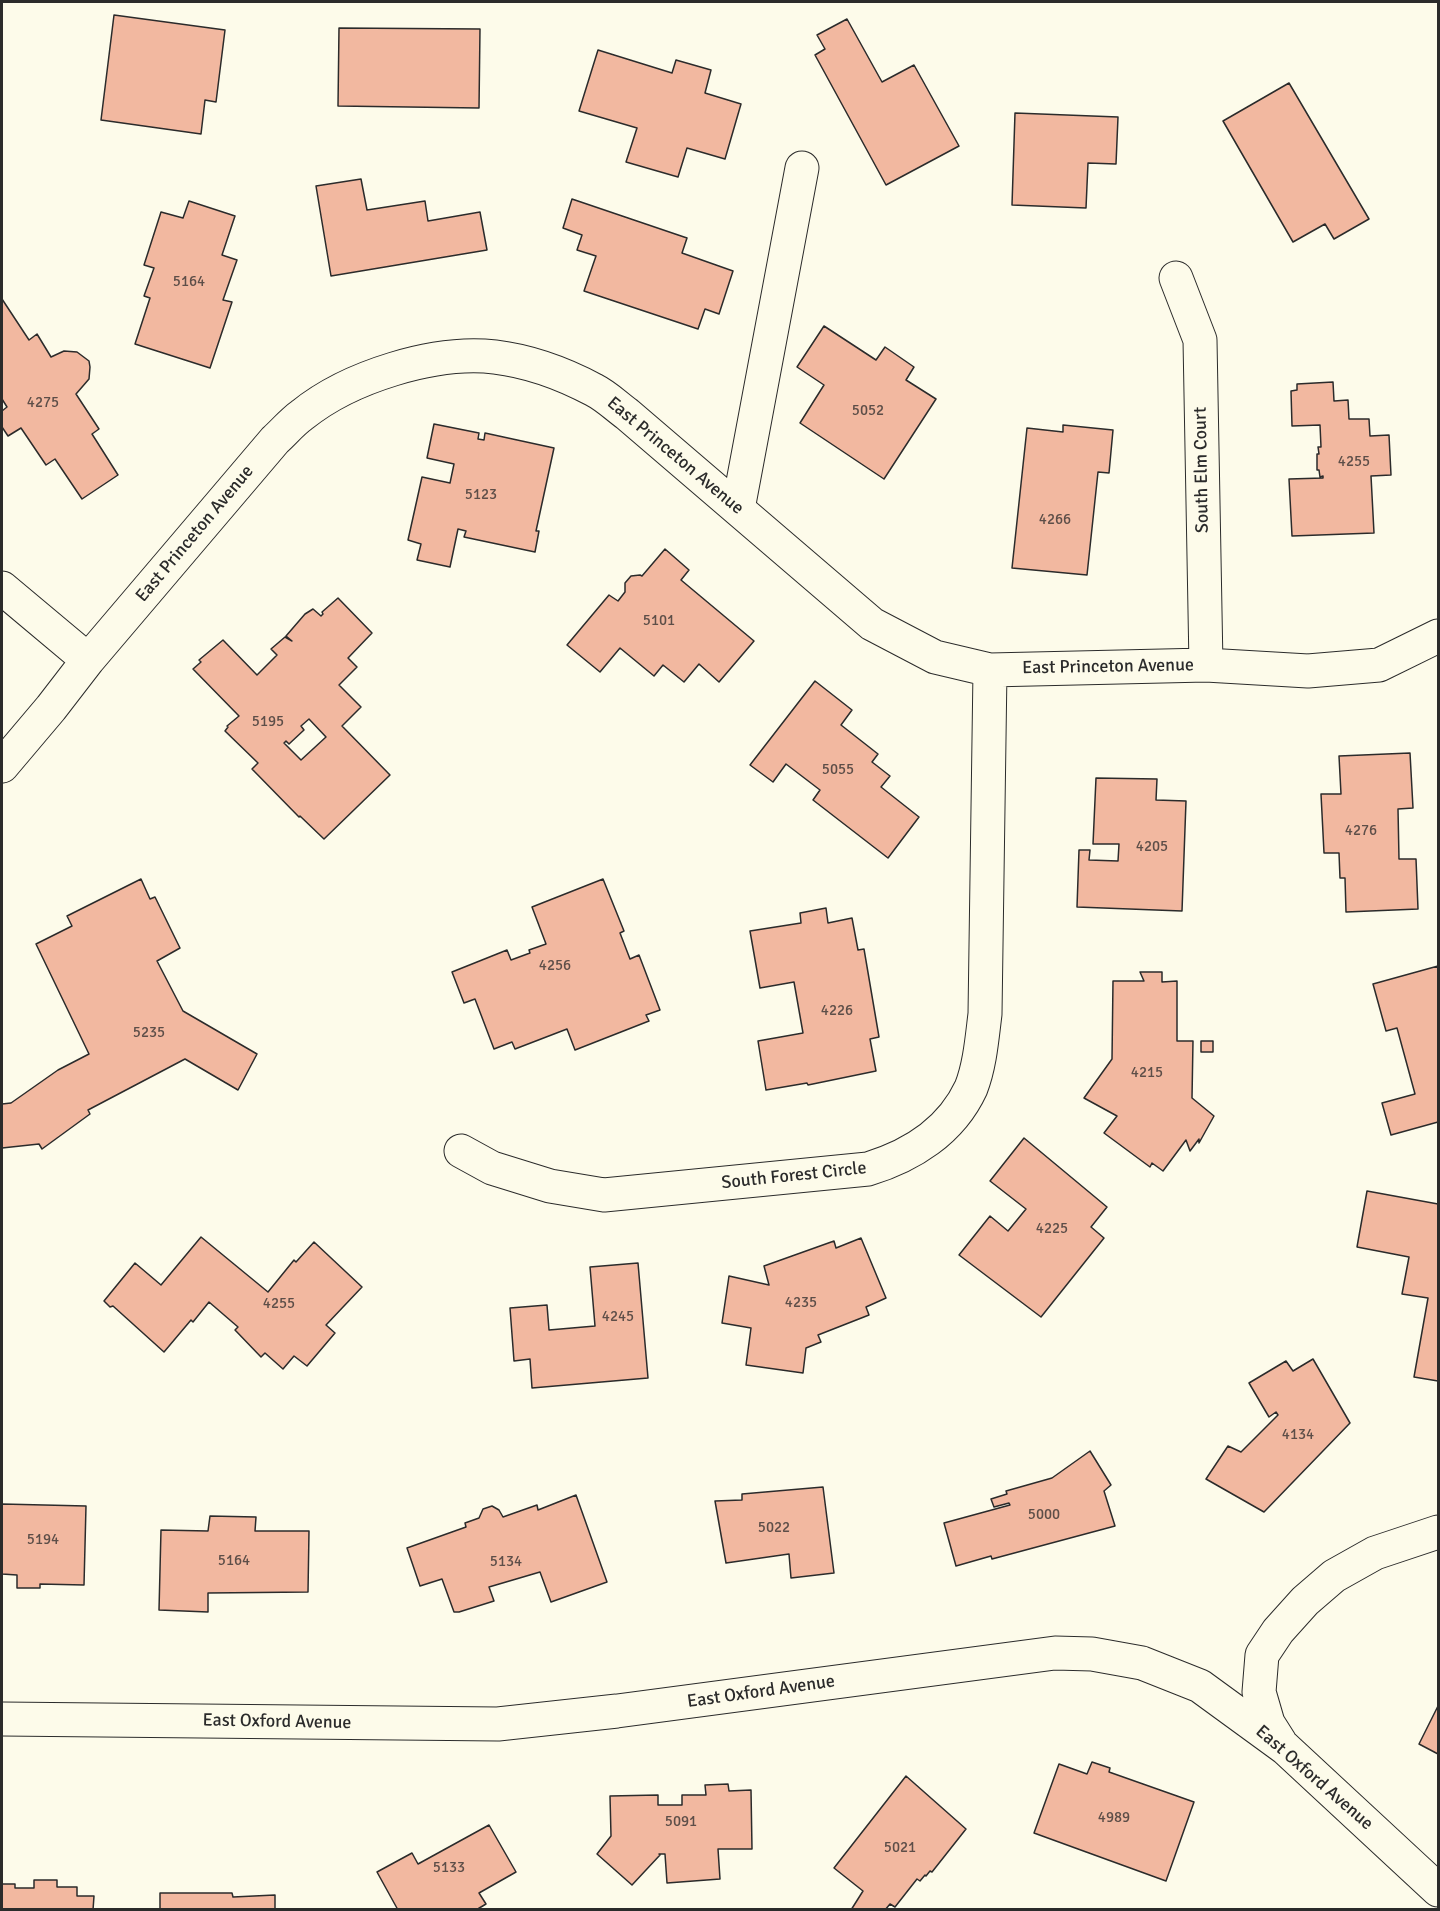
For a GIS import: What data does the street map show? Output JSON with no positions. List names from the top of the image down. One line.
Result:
{"streets":{"street":["East Princeton Avenue","South Elm Court","South Forest Circle","East Oxford Avenue"]},"crossings":[["East Princeton Avenue","South Elm Court"],["East Princeton Avenue","South Forest Circle"]],"house_numbers":["5164","4275","5052","4255","5123","4266","5101","5195","5055","4276","4205","4256","4226","5235","4215","4225","4235","4255","4245","4134","5000","5022","5194","5164","5134","4989","5091","5021","5133"]}
